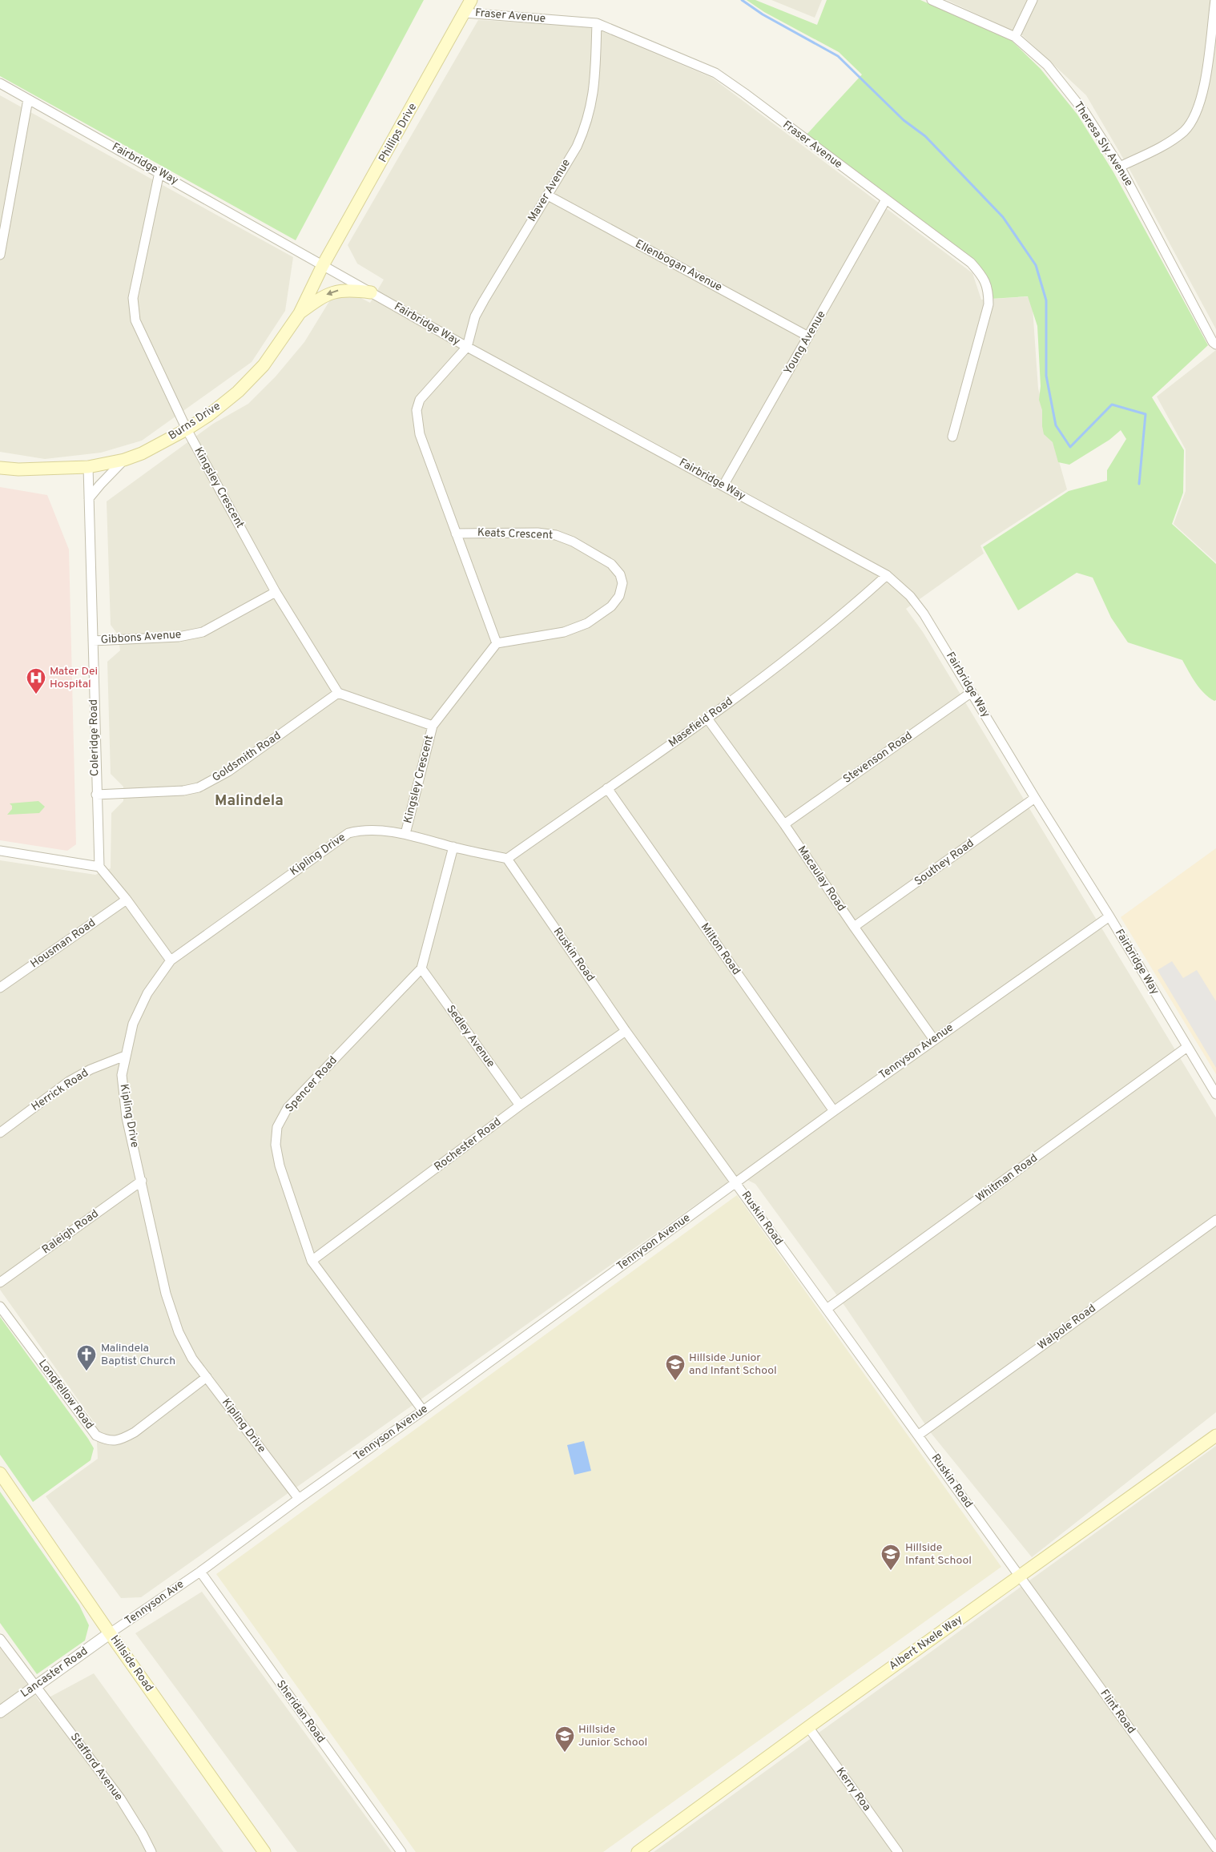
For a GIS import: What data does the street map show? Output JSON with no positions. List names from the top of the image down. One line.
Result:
{"streets":{"main road":["Phillips Drive","Burns Drive","Albert Nxele Way","Hillside Road"],"street":["Fraser Avenue","Theresa Sly Avenue","Fairbridge Way","Maver Avenue","Ellenbogan Avenue","Young Avenue","Kingsley Crescent","Keats Crescent","Gibbons Avenue","Masefield Road","Coleridge Road","Goldsmith Road","Stevenson Road","Kipling Drive","Southey Road","Macaulay Road","Housman Road","Milton Road","Ruskin Road","Sedley Avenue","Tennyson Avenue","Spencer Road","Herrick Road","Rochester Road","Whitman Road","Raleigh Road","Walpole Road","Longfellow Road","Tennyson Ave","Lancaster Road","Sheridan Road","Flint Road","Stafford Avenue","Kerry Roa"]},"crossings":[["Fraser Avenue","Phillips Drive"],["Fraser Avenue","Maver Avenue"],["Fraser Avenue","Young Avenue"],["Phillips Drive","Fairbridge Way"],["Phillips Drive","Burns Drive"],["Fairbridge Way","Maver Avenue"],["Fairbridge Way","Young Avenue"],["Fairbridge Way","Burns Drive"],["Fairbridge Way","Kingsley Crescent"],["Fairbridge Way","Masefield Road"],["Fairbridge Way","Stevenson Road"],["Fairbridge Way","Southey Road"],["Fairbridge Way","Tennyson Avenue"],["Fairbridge Way","Whitman Road"],["Maver Avenue","Ellenbogan Avenue"],["Ellenbogan Avenue","Young Avenue"],["Burns Drive","Kingsley Crescent"],["Burns Drive","Coleridge Road"],["Kingsley Crescent","Keats Crescent"],["Kingsley Crescent","Gibbons Avenue"],["Kingsley Crescent","Goldsmith Road"],["Kingsley Crescent","Kipling Drive"],["Gibbons Avenue","Coleridge Road"],["Masefield Road","Kipling Drive"],["Masefield Road","Macaulay Road"],["Masefield Road","Milton Road"],["Masefield Road","Ruskin Road"],["Coleridge Road","Goldsmith Road"],["Stevenson Road","Macaulay Road"],["Kipling Drive","Ruskin Road"],["Kipling Drive","Tennyson Avenue"],["Kipling Drive","Spencer Road"],["Kipling Drive","Herrick Road"],["Kipling Drive","Raleigh Road"],["Kipling Drive","Longfellow Road"],["Southey Road","Macaulay Road"],["Macaulay Road","Tennyson Avenue"],["Milton Road","Tennyson Avenue"],["Ruskin Road","Tennyson Avenue"],["Ruskin Road","Rochester Road"],["Ruskin Road","Whitman Road"],["Ruskin Road","Walpole Road"],["Ruskin Road","Albert Nxele Way"],["Ruskin Road","Flint Road"],["Sedley Avenue","Spencer Road"],["Sedley Avenue","Rochester Road"],["Tennyson Avenue","Spencer Road"],["Tennyson Avenue","Tennyson Ave"],["Tennyson Avenue","Sheridan Road"],["Spencer Road","Rochester Road"],["Tennyson Ave","Hillside Road"],["Tennyson Ave","Lancaster Road"],["Tennyson Ave","Sheridan Road"],["Albert Nxele Way","Flint Road"],["Albert Nxele Way","Kerry Roa"],["Hillside Road","Lancaster Road"],["Lancaster Road","Stafford Avenue"]],"districts":["Malindela"],"places":{"hospital":["Mater Dei Hospital"],"church":["Malindela Baptist Church"],"school or university":["Hillside Junior and Infant School","Hillside Infant School","Hillside Junior School"]}}
